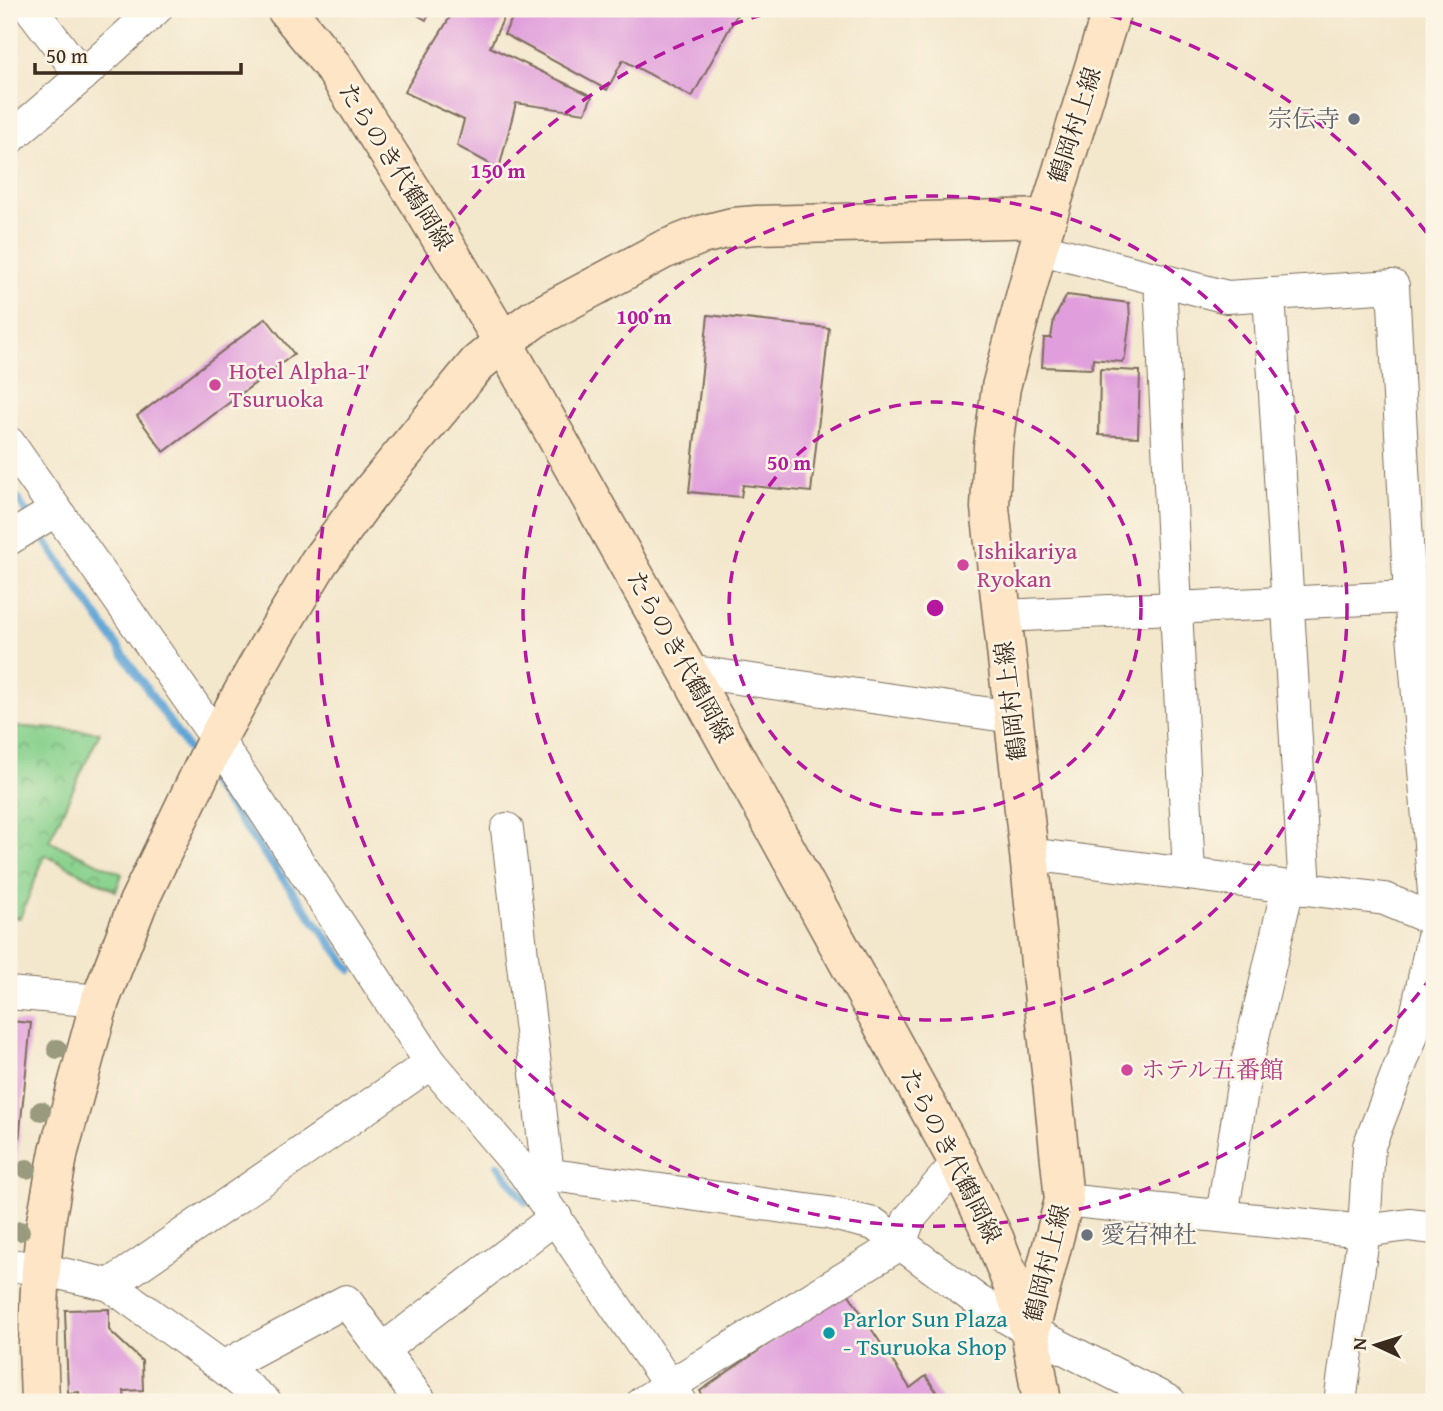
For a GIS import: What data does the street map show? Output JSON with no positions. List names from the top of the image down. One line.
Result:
{"streets":{"main road":["鶴岡村上線","たらのき代鶴岡線"]},"crossings":[["鶴岡村上線","たらのき代鶴岡線"]],"places":["宗伝寺","Hotel Alpha-1 Tsuruoka","Ishikariya Ryokan","ホテル五番館","愛宕神社","Parlor Sun Plaza - Tsuruoka Shop"],"scale_bar":"50 m","north":"left","rings":["150 m","100 m","50 m"]}
